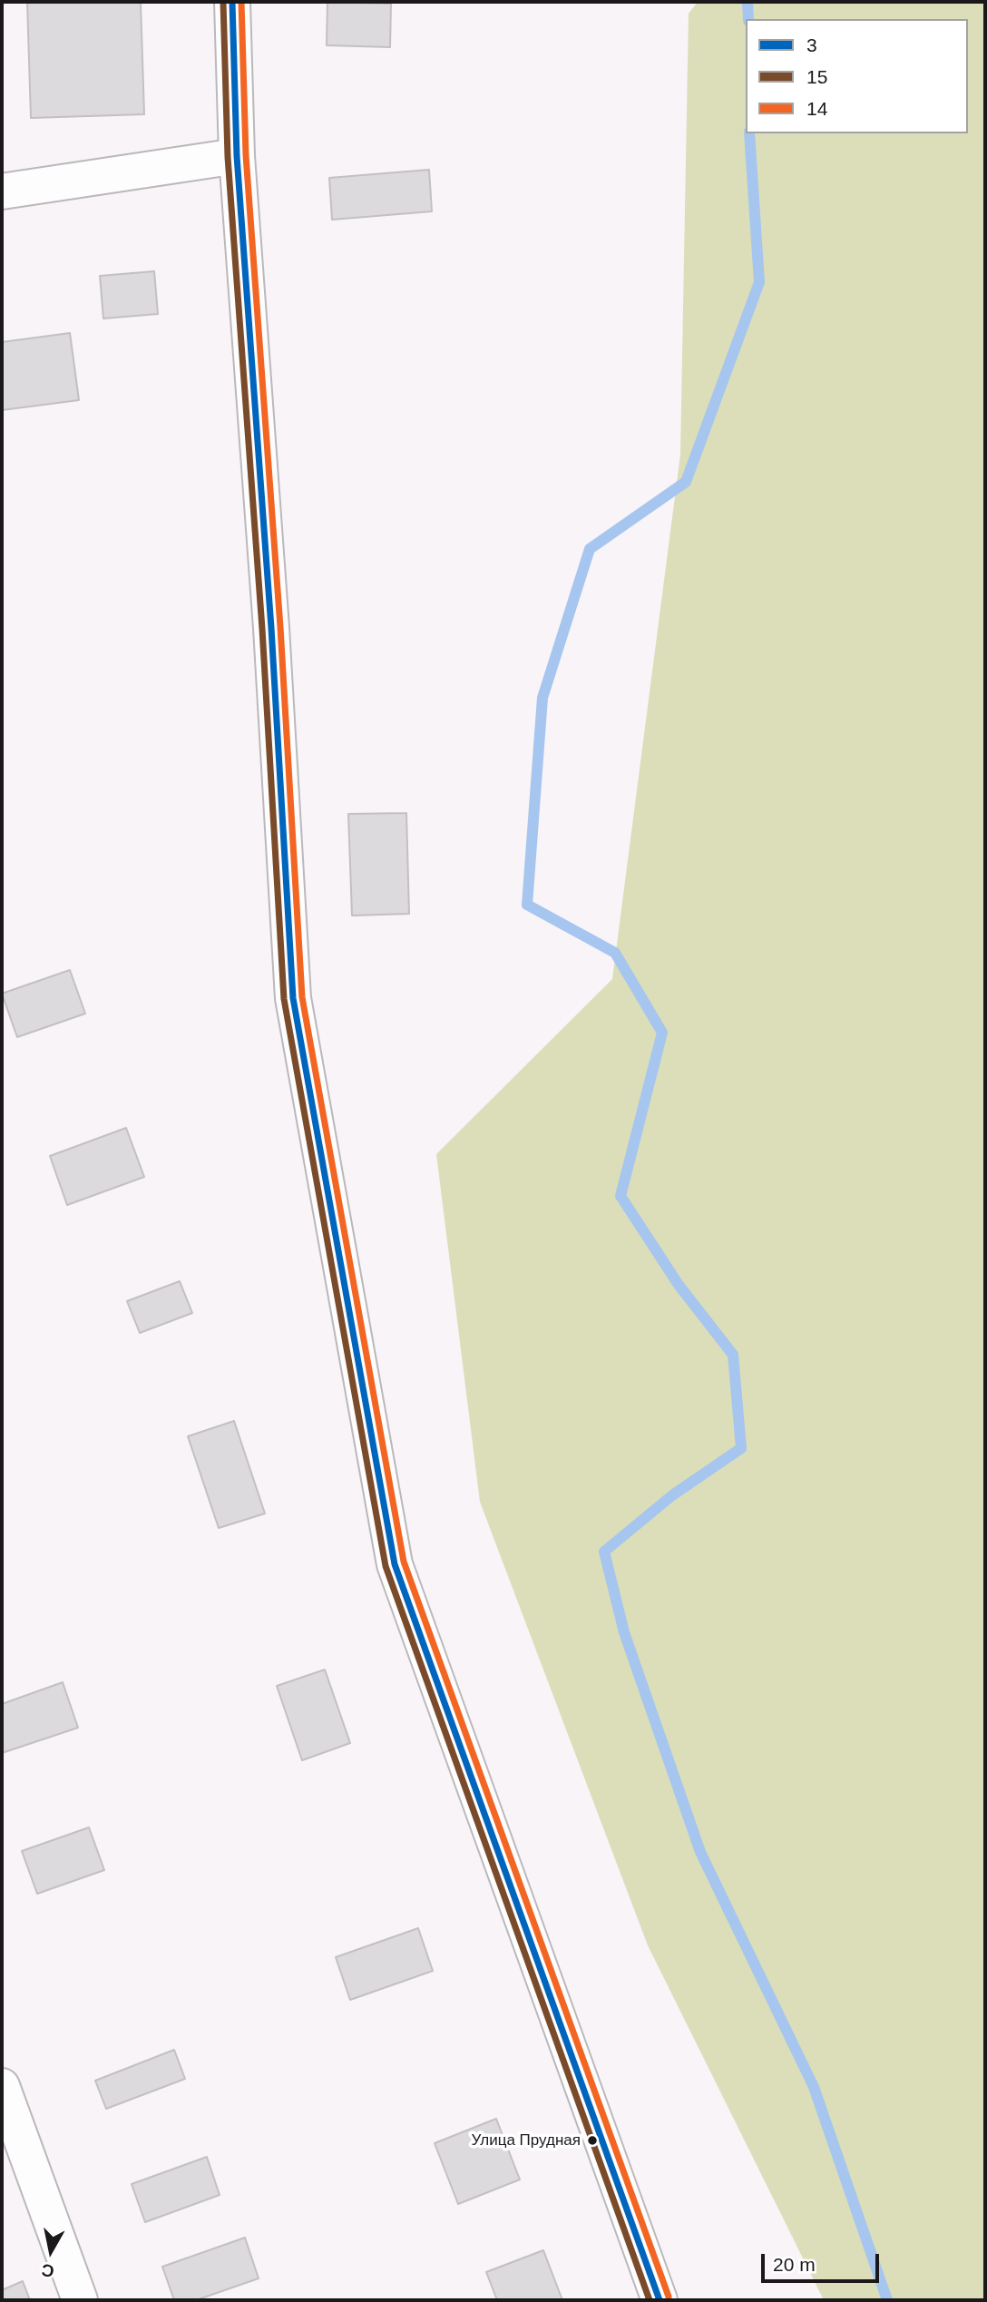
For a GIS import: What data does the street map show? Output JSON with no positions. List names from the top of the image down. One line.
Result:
{"places":["Улица Прудная"],"lines":["transit line 3","transit line 15","transit line 14"],"legend":["3","15","14"],"scale_bar":"20 m","north":"bottom"}
